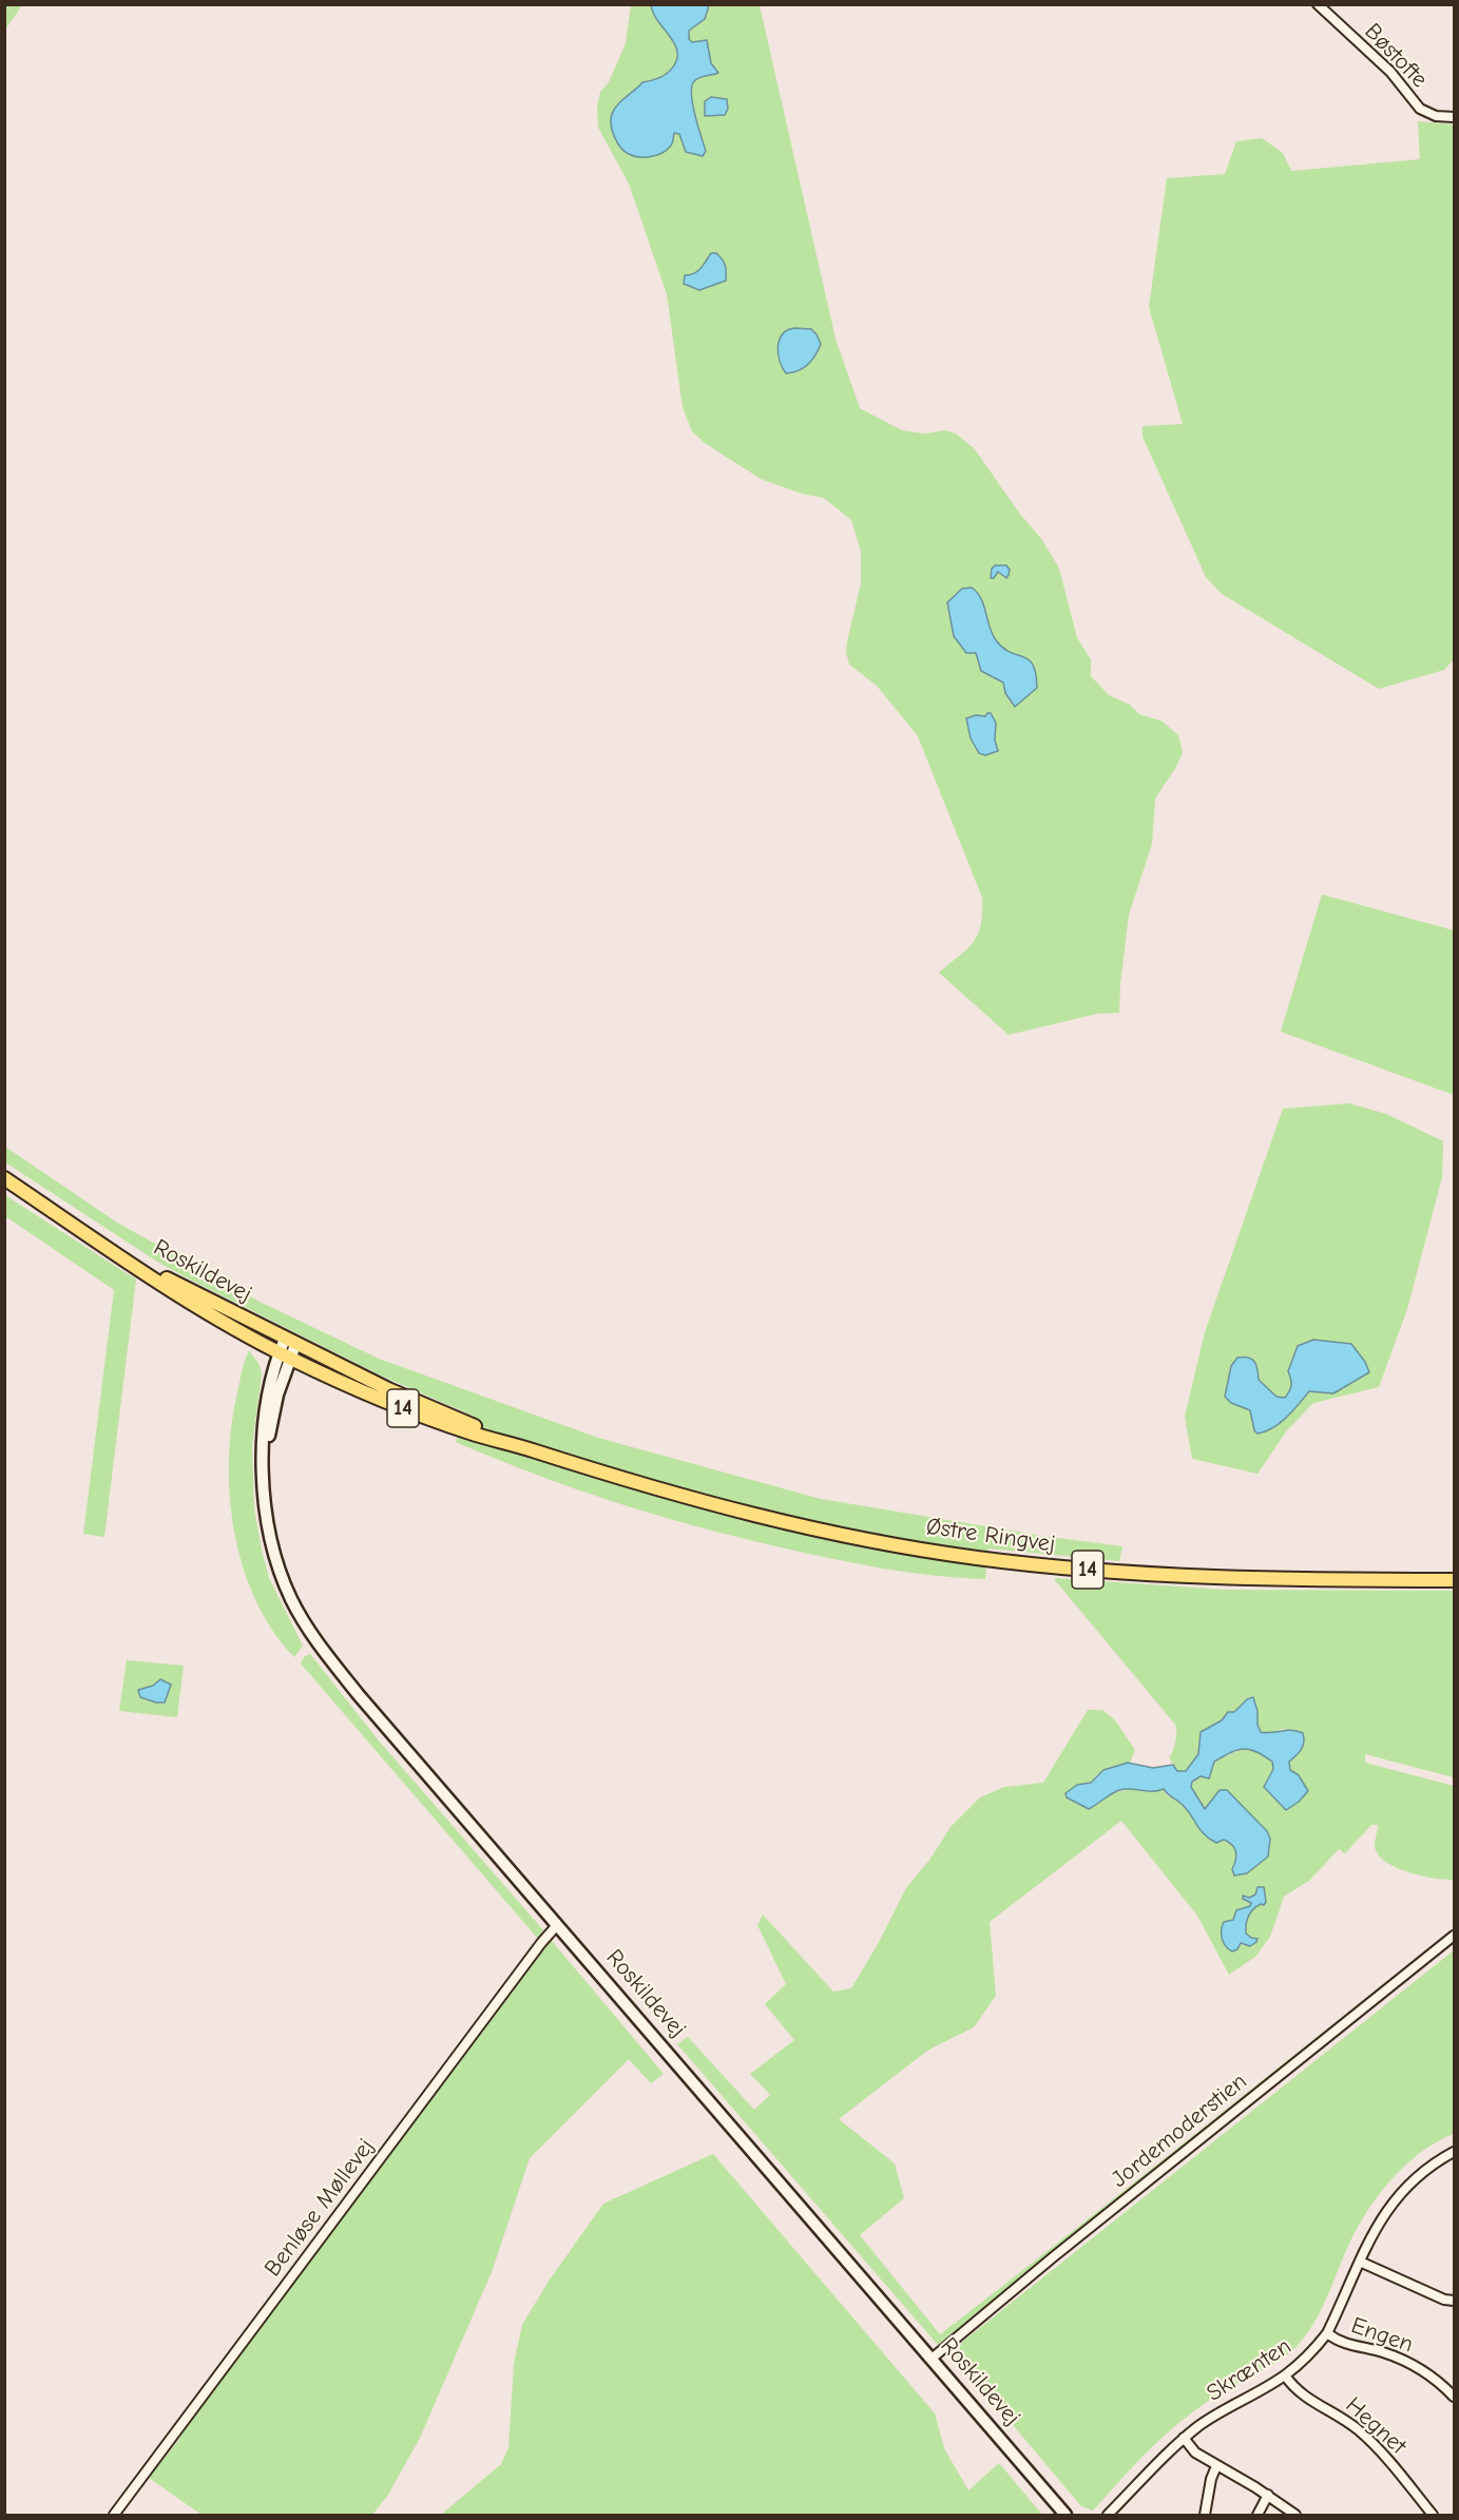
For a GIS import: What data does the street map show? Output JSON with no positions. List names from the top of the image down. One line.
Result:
{"streets":{"main road":["Roskildevej","14","Østre Ringvej"],"street":["Bøstofte","Jordemoderstien","Benløse Møllevej","Engen","Skrænten","Hegnet"]},"crossings":[["Roskildevej","Østre Ringvej"],["Roskildevej","Jordemoderstien"],["Roskildevej","Benløse Møllevej"],["Engen","Skrænten"],["Skrænten","Hegnet"]]}
